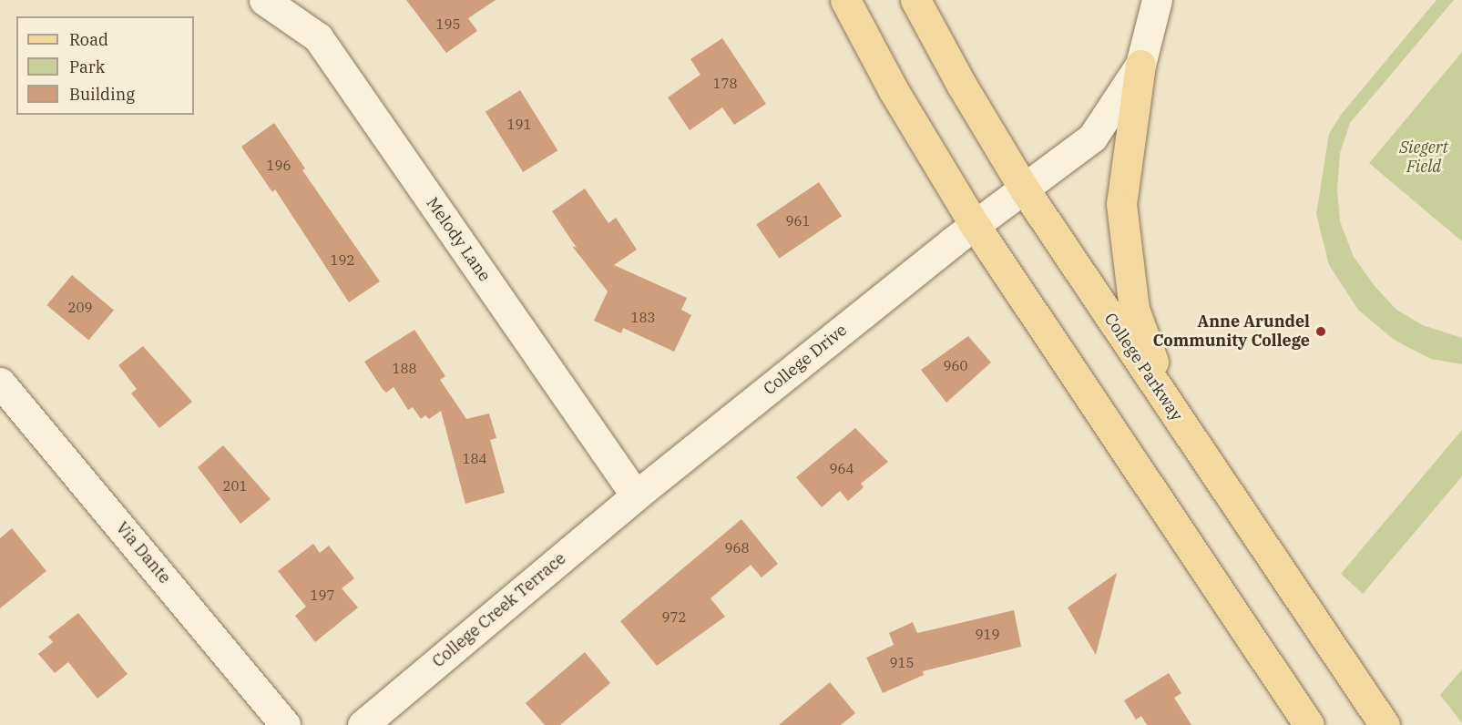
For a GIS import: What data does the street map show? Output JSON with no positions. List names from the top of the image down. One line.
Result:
{"streets":{"main road":["College Parkway"],"street":["Melody Lane","College Drive","Via Dante","College Creek Terrace"]},"crossings":[["Melody Lane","College Drive"],["Melody Lane","College Creek Terrace"],["College Drive","College Parkway"],["College Drive","College Creek Terrace"]],"parks":["Siegert Field"],"places":["Anne Arundel Community College"],"house_numbers":["195","178","191","196","961","192","209","183","960","188","184","964","201","968","197","972","919","915"],"legend":["Road","Park","Building"]}
